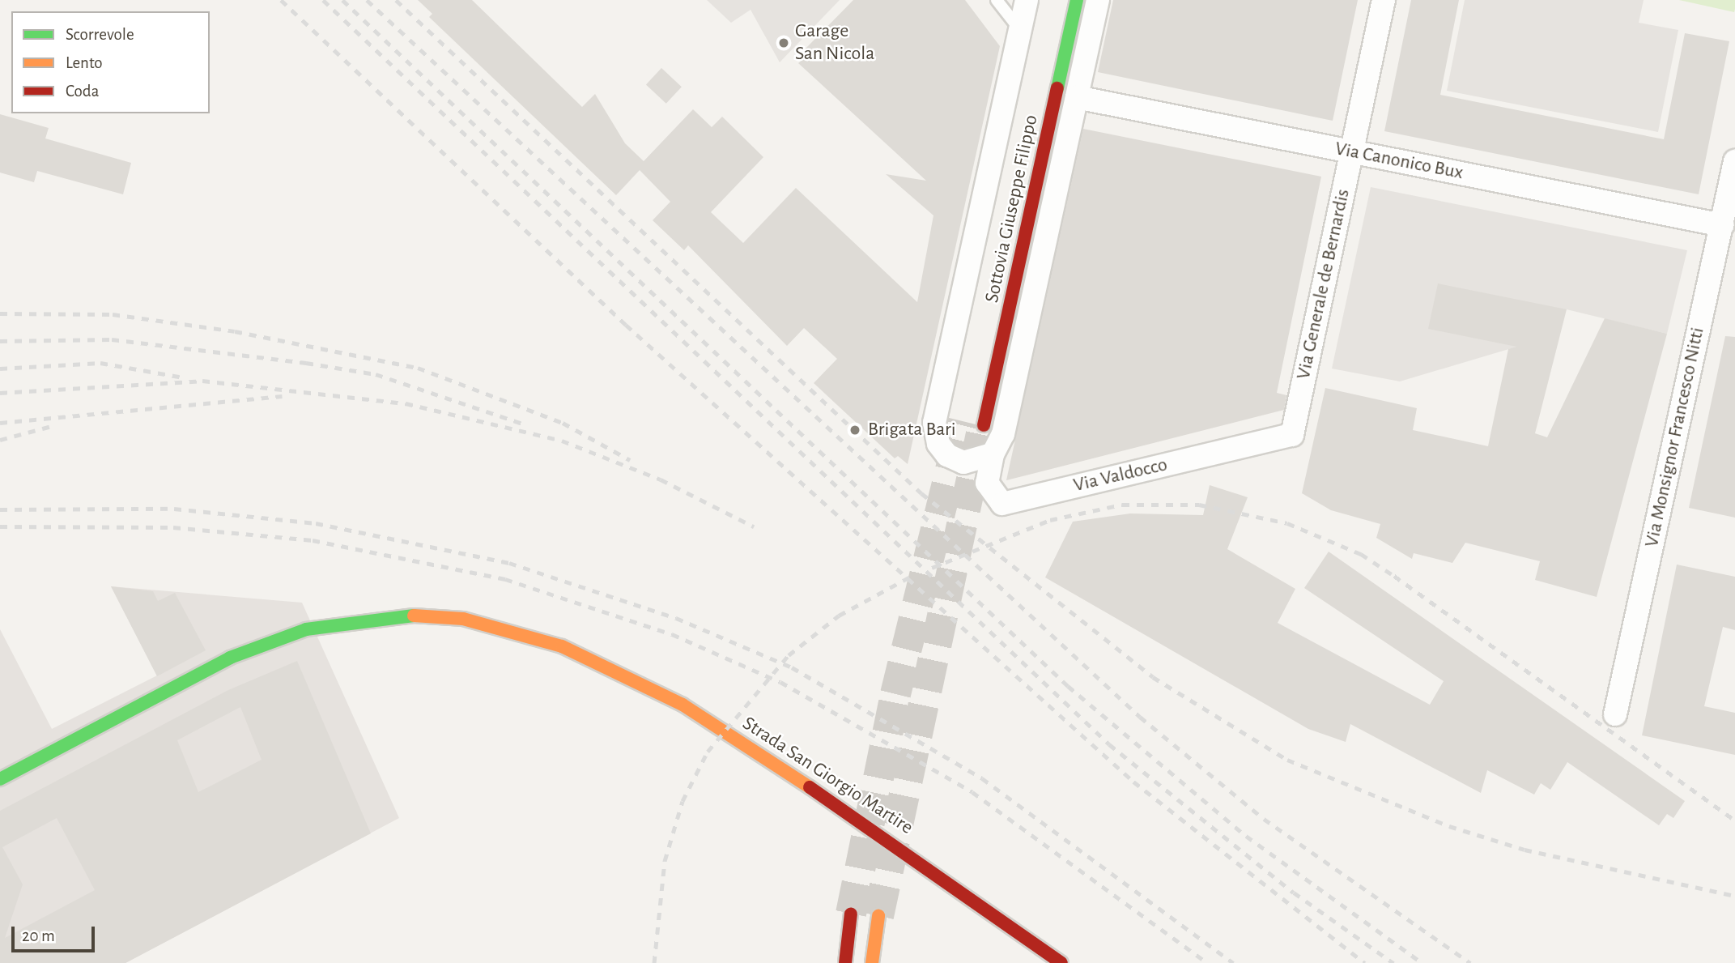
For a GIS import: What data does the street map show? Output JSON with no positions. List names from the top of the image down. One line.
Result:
{"streets":{"main road":["Sottovia Giuseppe Filippo","Strada San Giorgio Martire"],"street":["Via Canonico Bux","Via Generale de Bernardis","Via Monsignor Francesco Nitti","Via Valdocco"]},"crossings":[["Via Canonico Bux","Via Generale de Bernardis"],["Via Canonico Bux","Via Monsignor Francesco Nitti"],["Via Generale de Bernardis","Via Valdocco"]],"places":["Garage San Nicola","Brigata Bari"],"legend":["Scorrevole","Lento","Coda"],"scale_bar":"20 m"}
